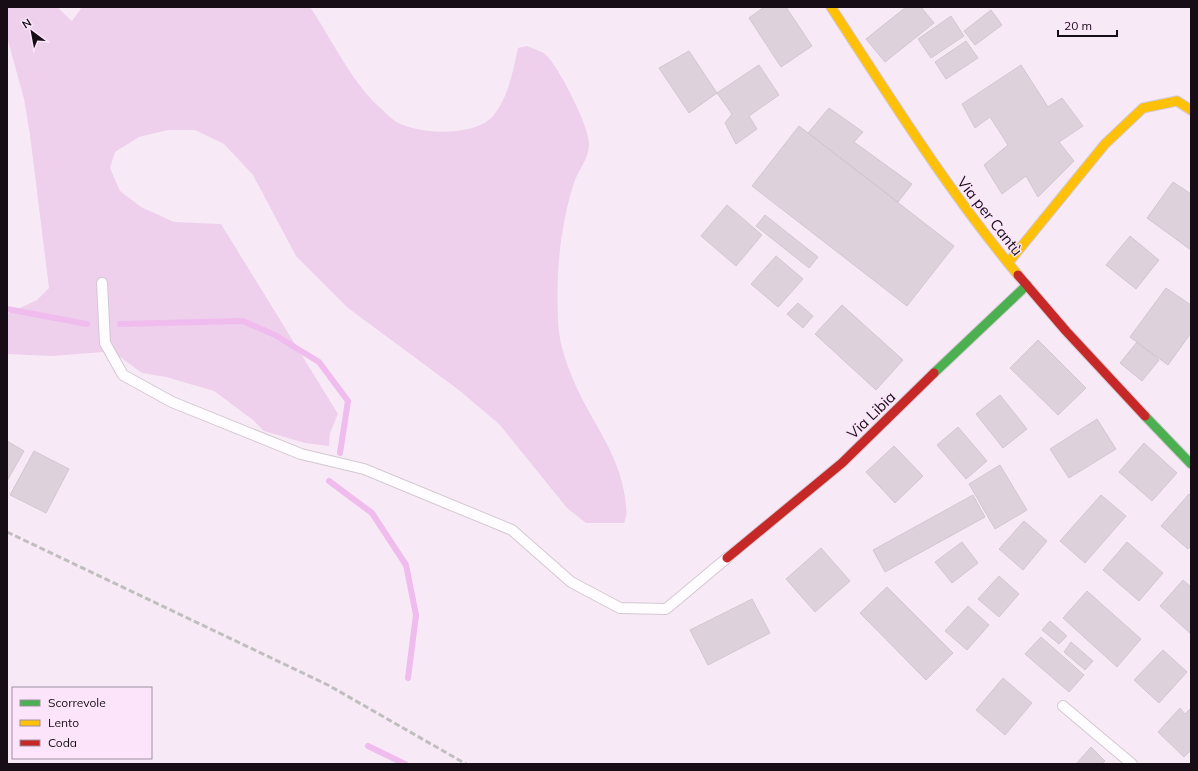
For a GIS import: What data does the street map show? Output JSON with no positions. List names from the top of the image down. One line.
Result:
{"streets":{"street":["Via per Cantù","Via Libia"]},"crossings":[["Via per Cantù","Via Libia"]],"legend":["Scorrevole","Lento","Coda"],"scale_bar":"20 m","north":"top left"}
